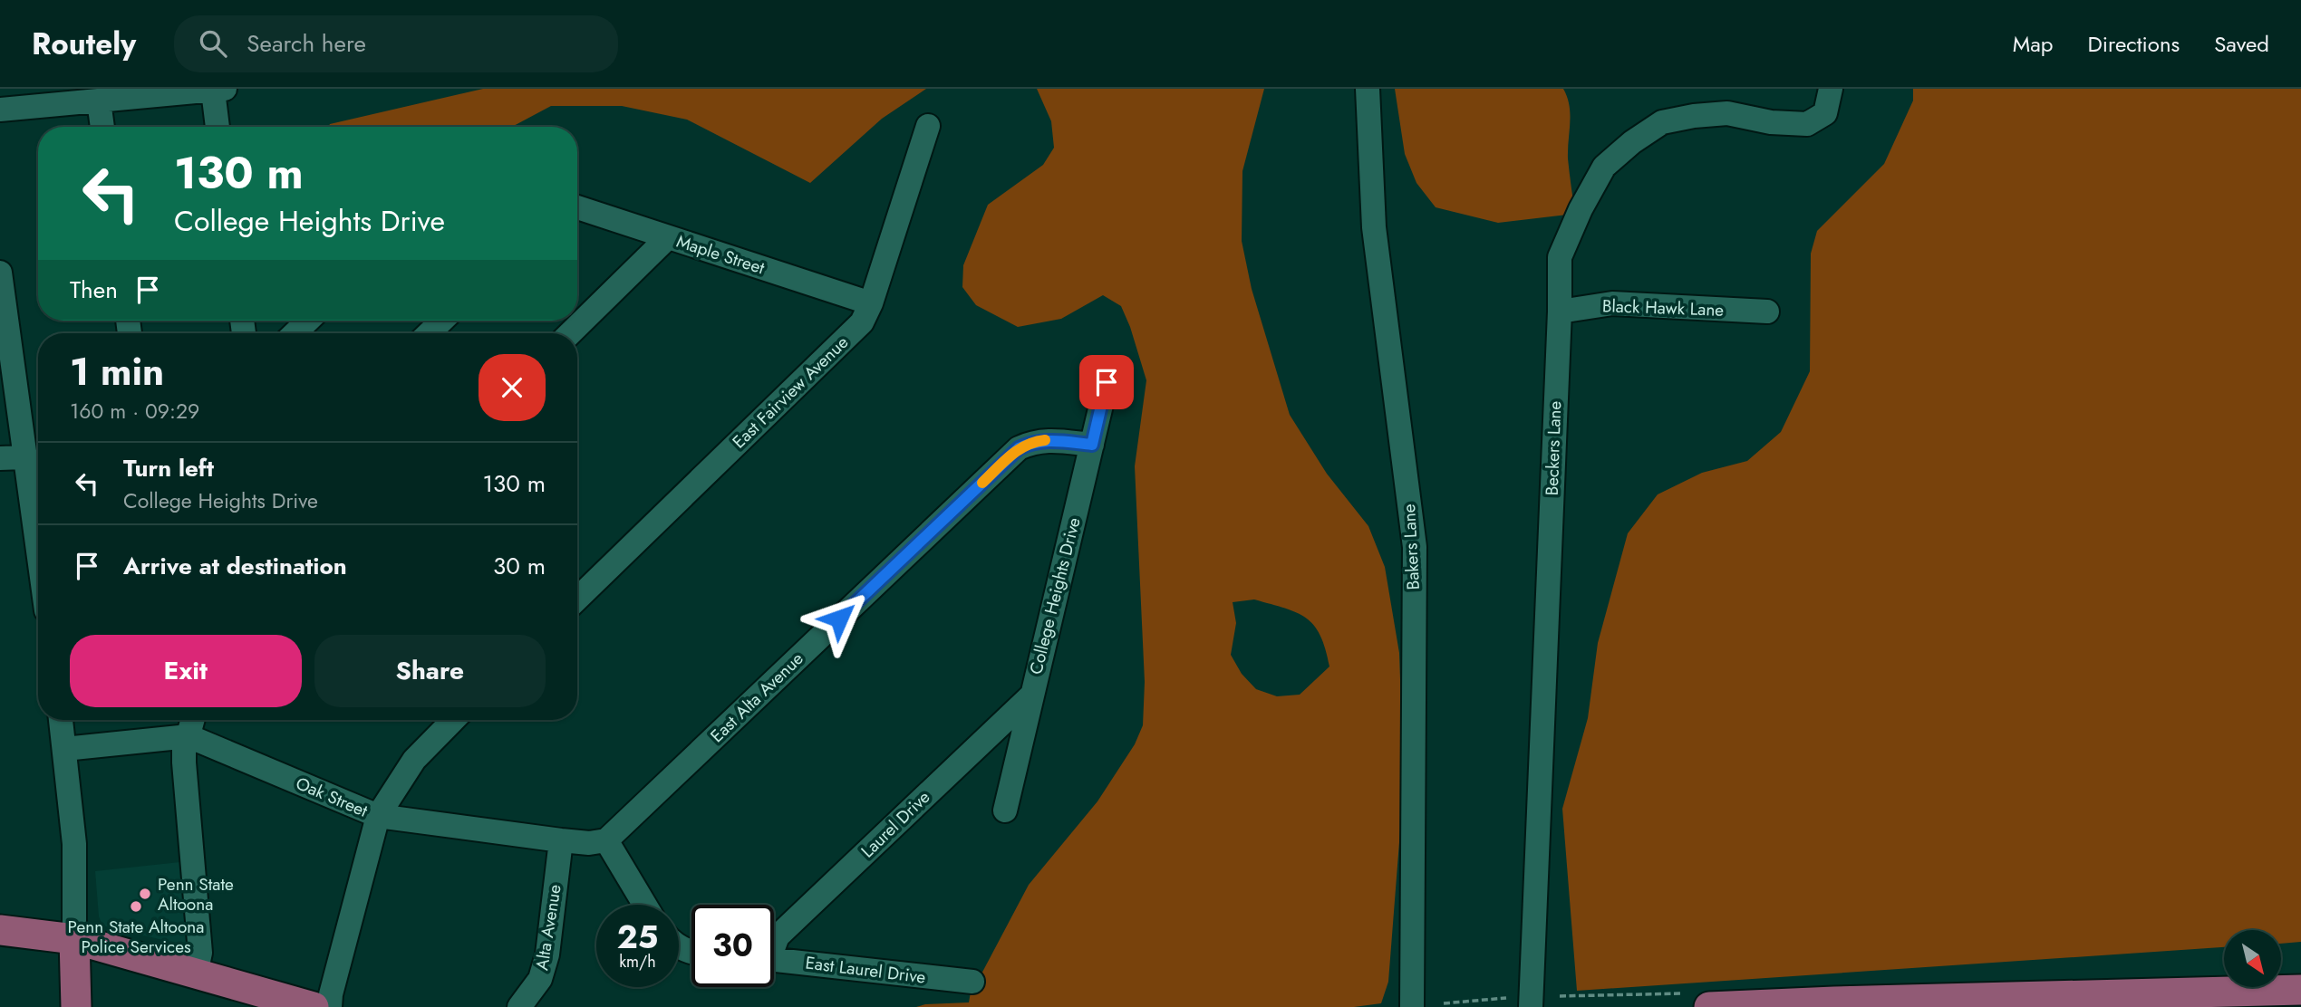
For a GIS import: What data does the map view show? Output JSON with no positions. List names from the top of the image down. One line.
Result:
{"streets":{"street":["Maple Street","Black Hawk Lane","East Fairview Avenue","Beckers Lane","Bakers Lane","College Heights Drive","East Alta Avenue","Oak Street","Laurel Drive","Alta Avenue","East Laurel Drive"]},"crossings":[["Maple Street","East Fairview Avenue"],["Black Hawk Lane","Beckers Lane"],["College Heights Drive","East Alta Avenue"],["College Heights Drive","Laurel Drive"],["East Alta Avenue","Oak Street"],["Oak Street","Alta Avenue"]],"places":["Penn State Altoona","Penn State Altoona Police Services"],"north":"bottom right","page":{"header":"Routely","search":"Search here","nav":["Map","Directions","Saved"],"turn":["130 m","College Heights Drive"],"then":"Then","heading":["1 min","160 m · 09:29"],"list":[{"name":"Turn left","note":"College Heights Drive","value":"130 m"},{"name":"Arrive at destination","value":"30 m"}],"buttons":["Exit","Share"],"speed":"25 km/h","limit":"30"}}
